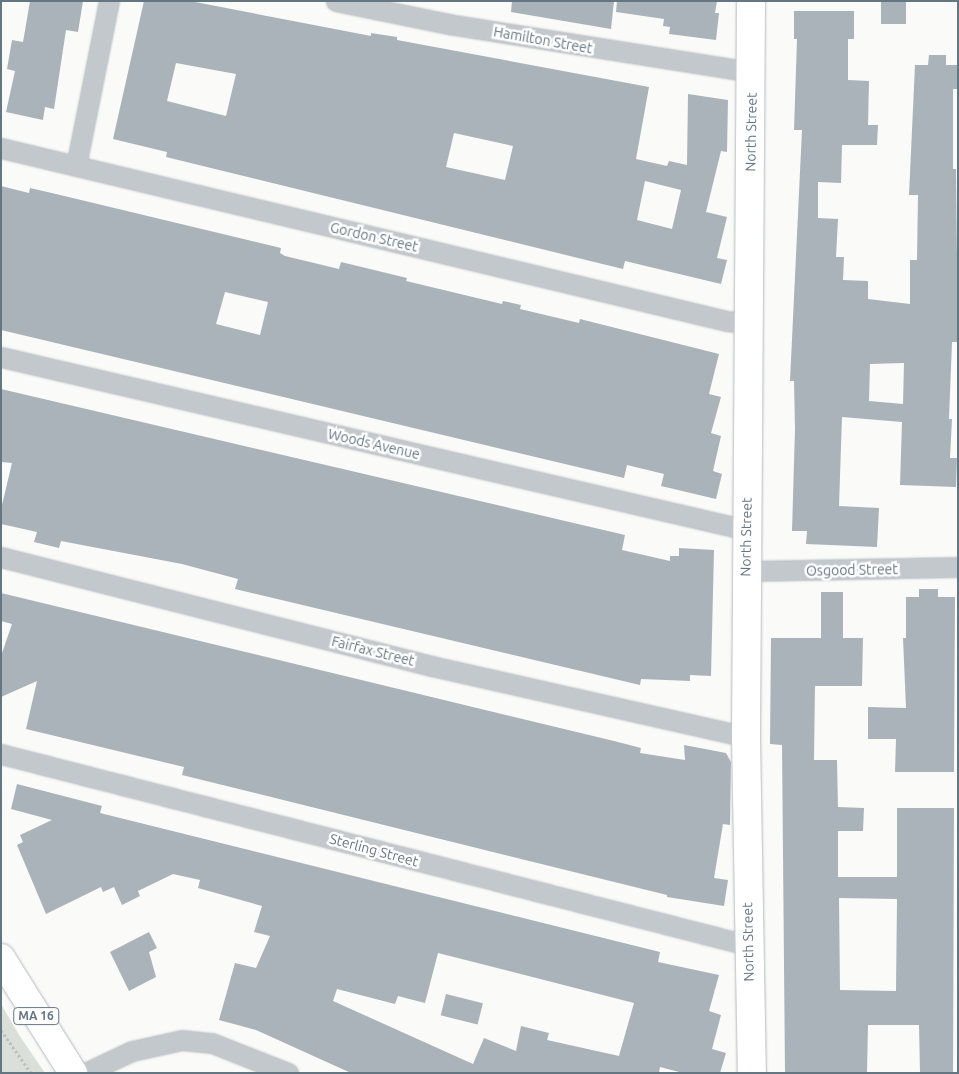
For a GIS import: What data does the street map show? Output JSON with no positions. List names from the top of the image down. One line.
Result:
{"streets":{"street":["Hamilton Street","North Street","Gordon Street","Woods Avenue","Osgood Street","Fairfax Street","Sterling Street","MA 16"]},"crossings":[["Hamilton Street","North Street"],["North Street","Gordon Street"],["North Street","Woods Avenue"],["North Street","Osgood Street"],["North Street","Fairfax Street"],["North Street","Sterling Street"]]}
